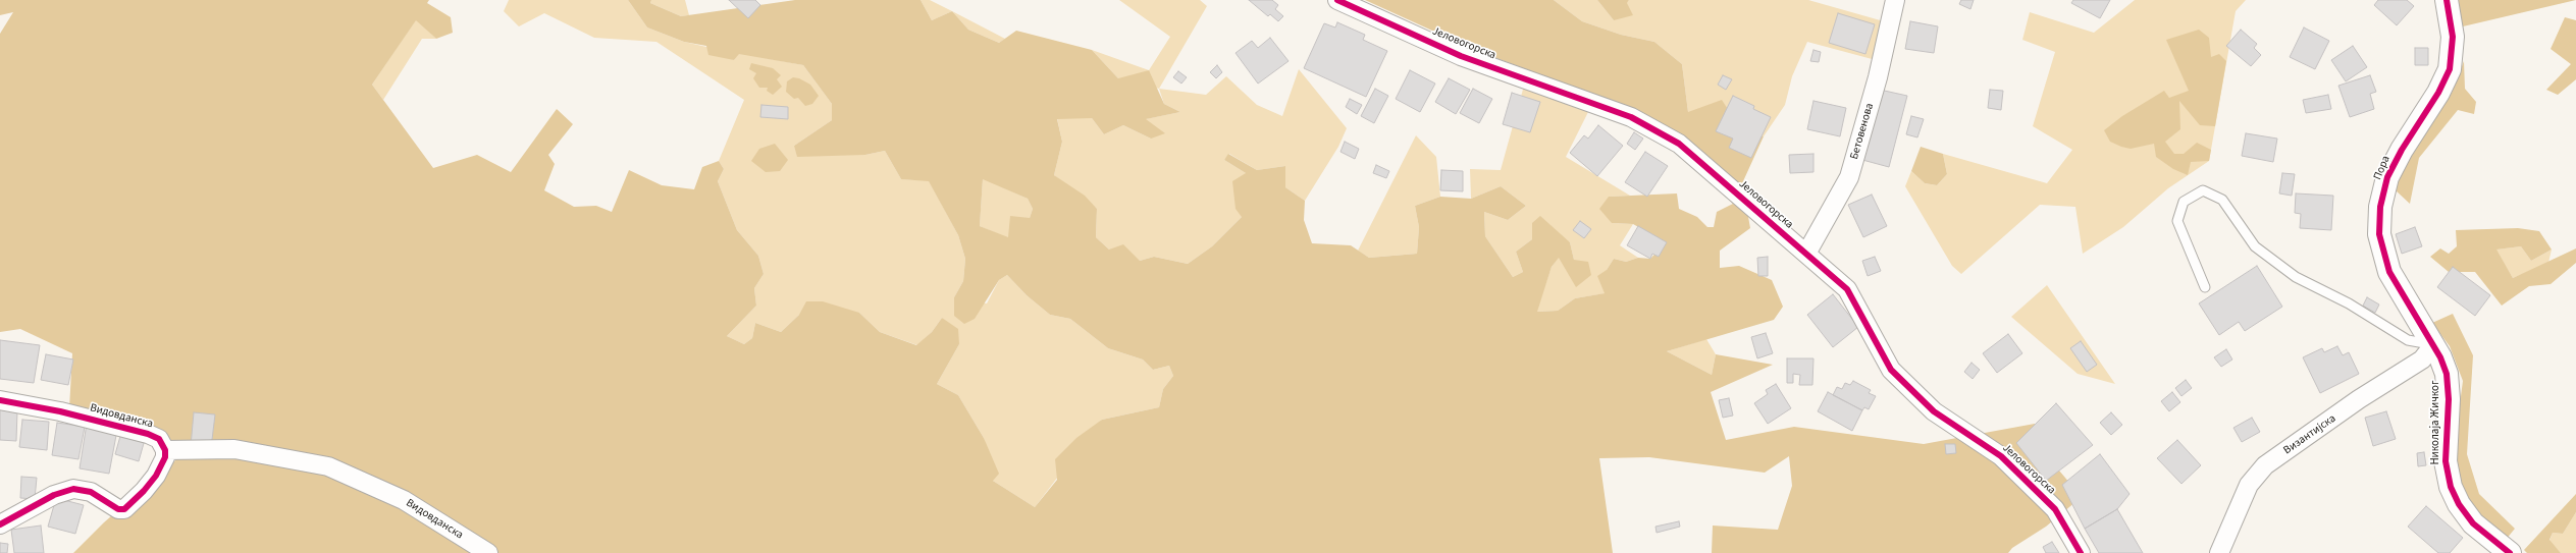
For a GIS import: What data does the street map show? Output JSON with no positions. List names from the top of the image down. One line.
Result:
{"streets":{"street":["Јеловогорска","Бетовенова","Пора","Видовданска","Николаја Жичког","Византијска"]},"crossings":[["Јеловогорска","Бетовенова"],["Пора","Николаја Жичког"],["Пора","Византијска"],["Николаја Жичког","Византијска"]]}
